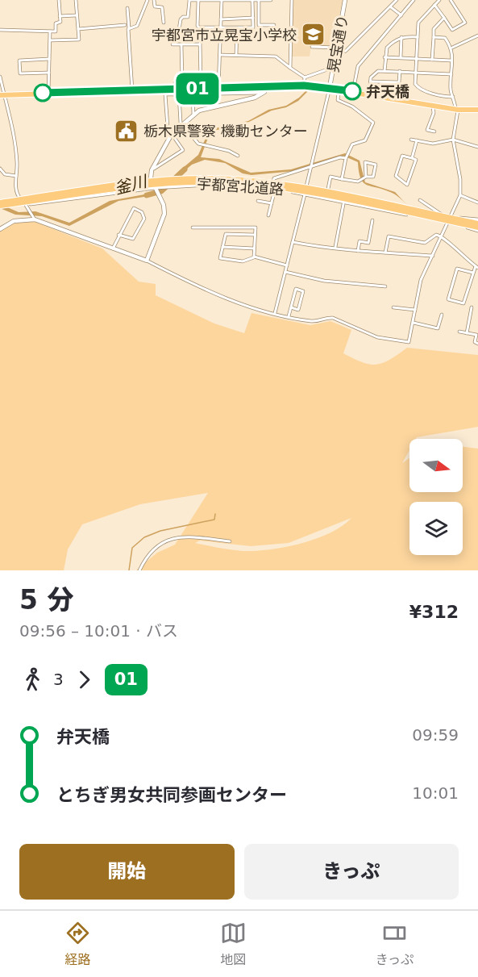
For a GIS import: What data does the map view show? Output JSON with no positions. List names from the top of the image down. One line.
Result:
{"streets":{"highway":["宇都宮北道路"],"street":["晃宝通り"]},"water":["釜川"],"places":{"school or university":["宇都宮市立晃宝小学校"],"other":["弁天橋"],"public building":["栃木県警察 機動センター"]},"lines":["bus line 01"],"north":"right","page":{"on_map":"01","heading":["5 分","09:56 – 10:01 · バス","¥312"],"legs":["3","01"],"list":[{"name":"弁天橋","value":"09:59"},{"name":"とちぎ男女共同参画センター","value":"10:01"}],"buttons":["開始","きっぷ"],"tabs":["経路","地図","きっぷ"]}}
